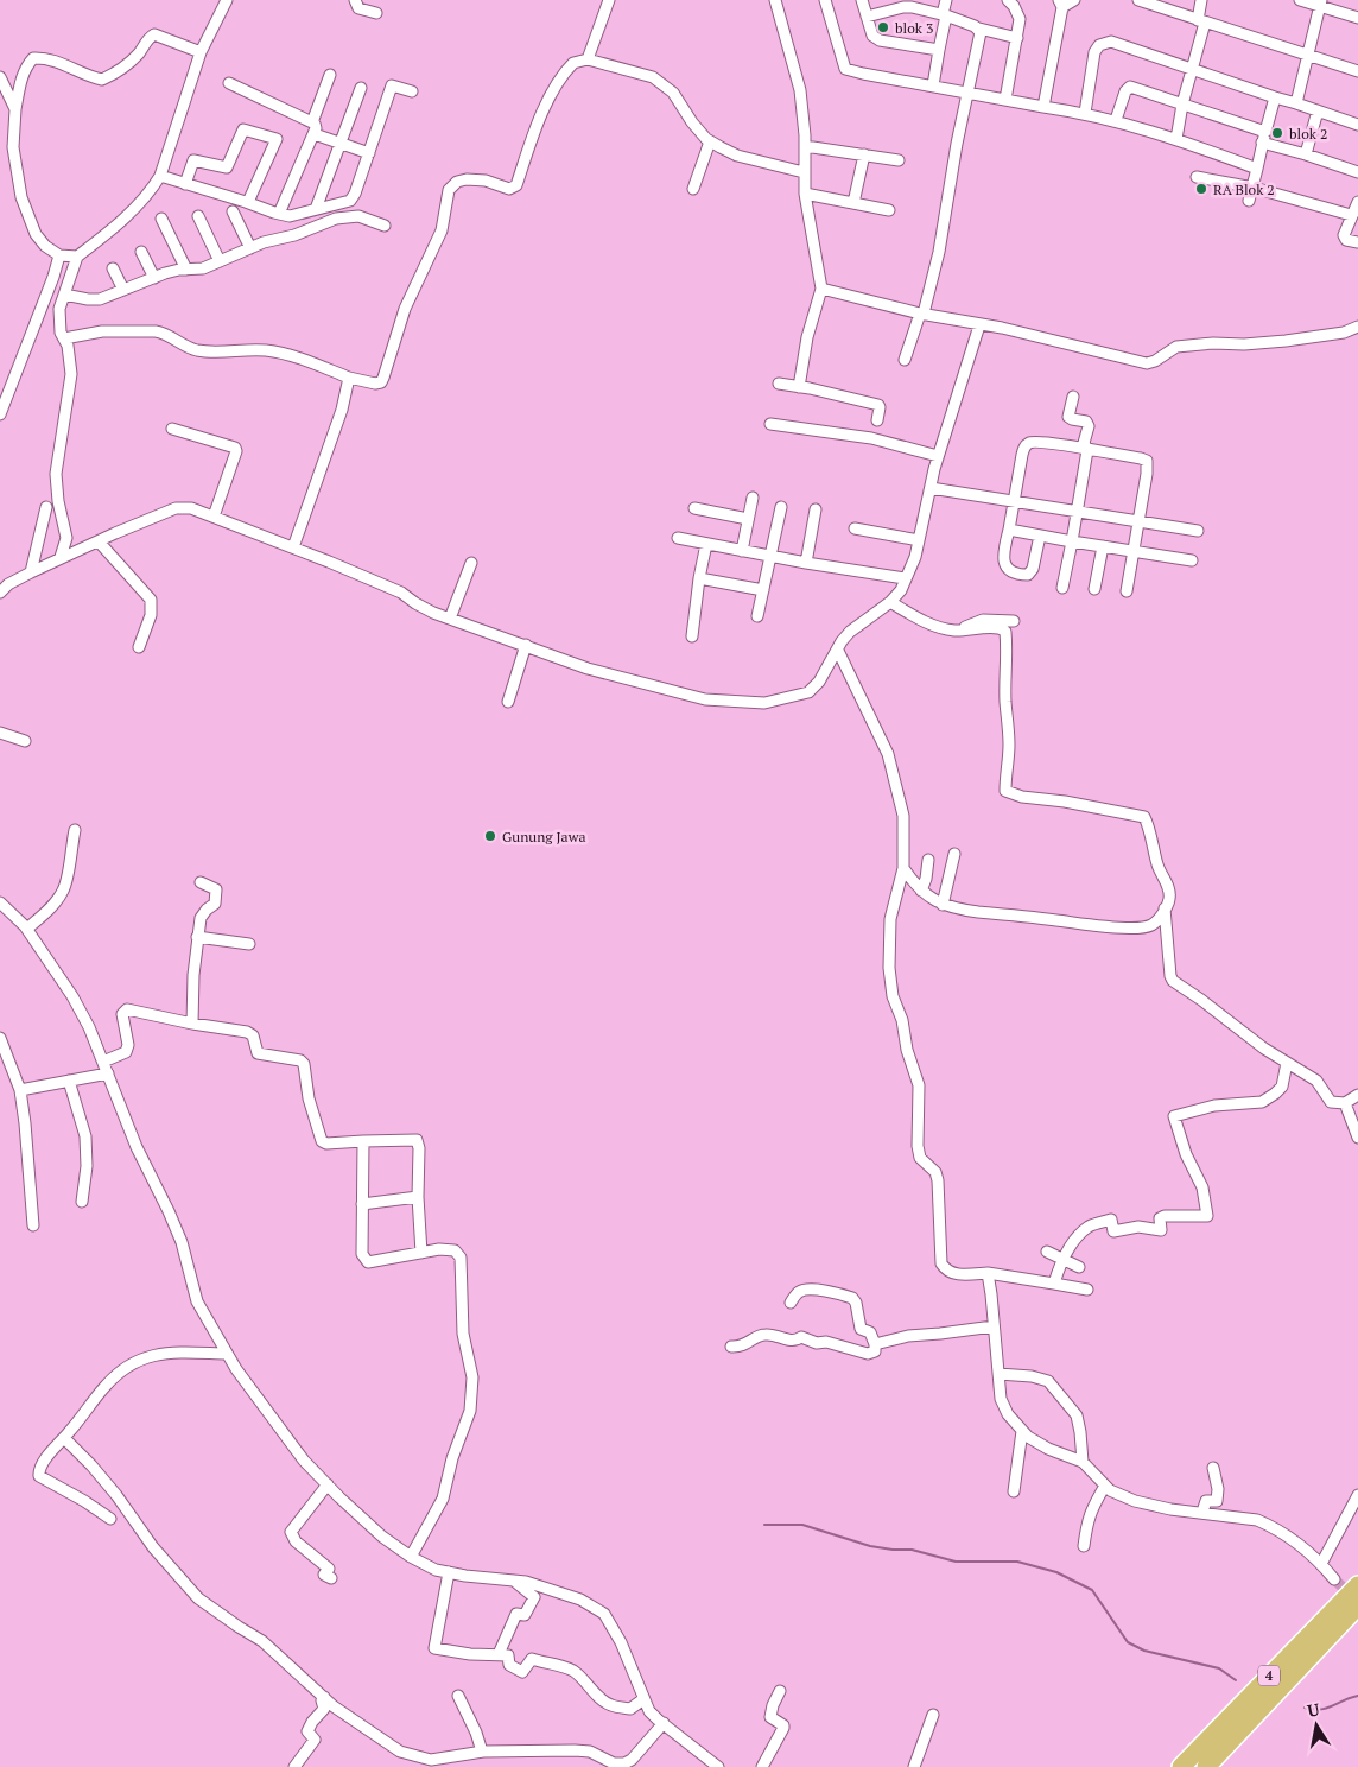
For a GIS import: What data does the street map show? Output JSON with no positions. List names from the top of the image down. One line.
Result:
{"streets":{"highway":["4"]},"places":["blok 3","blok 2","RA Blok 2","Gunung Jawa"],"north":"top"}
